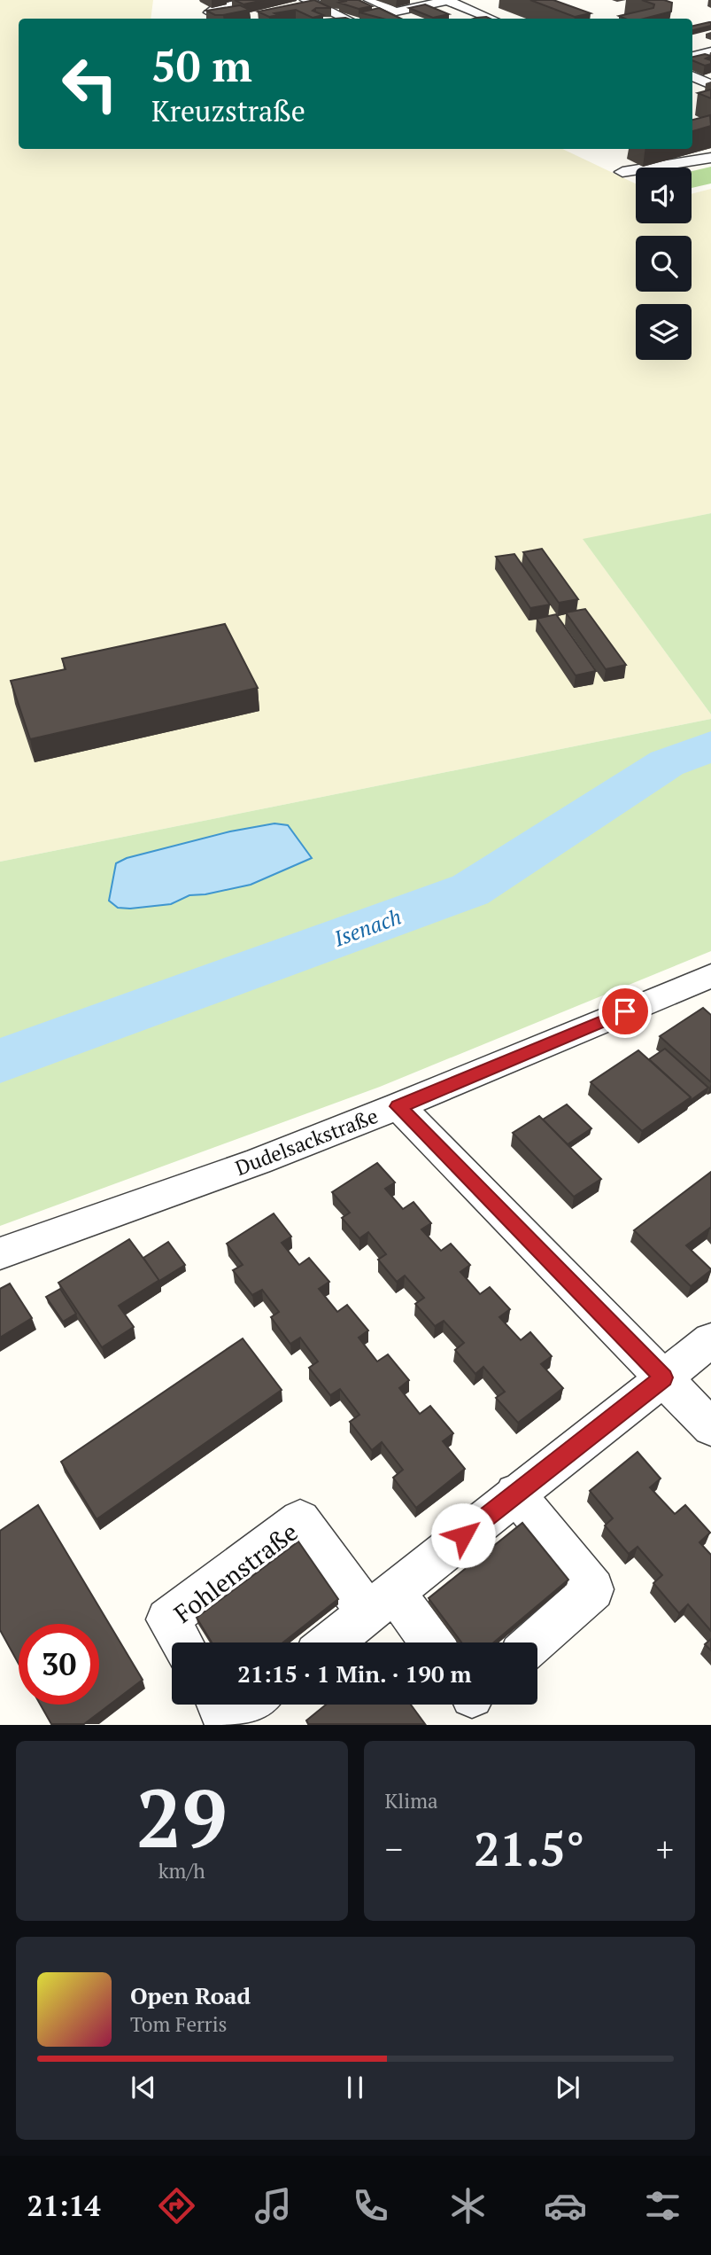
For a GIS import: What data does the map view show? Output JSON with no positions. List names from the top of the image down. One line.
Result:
{"streets":{"street":["Dudelsackstraße","Fohlenstraße"]},"water":["Isenach"],"page":{"turn":["50 m","Kreuzstraße"],"limit":"30","trip":"21:15 · 1 Min. · 190 m","tile":[["29","km/h"],"Klima"],"heat":["−","21.5°","+"],"song":["Open Road","Tom Ferris"],"tabs":"21:14"}}
